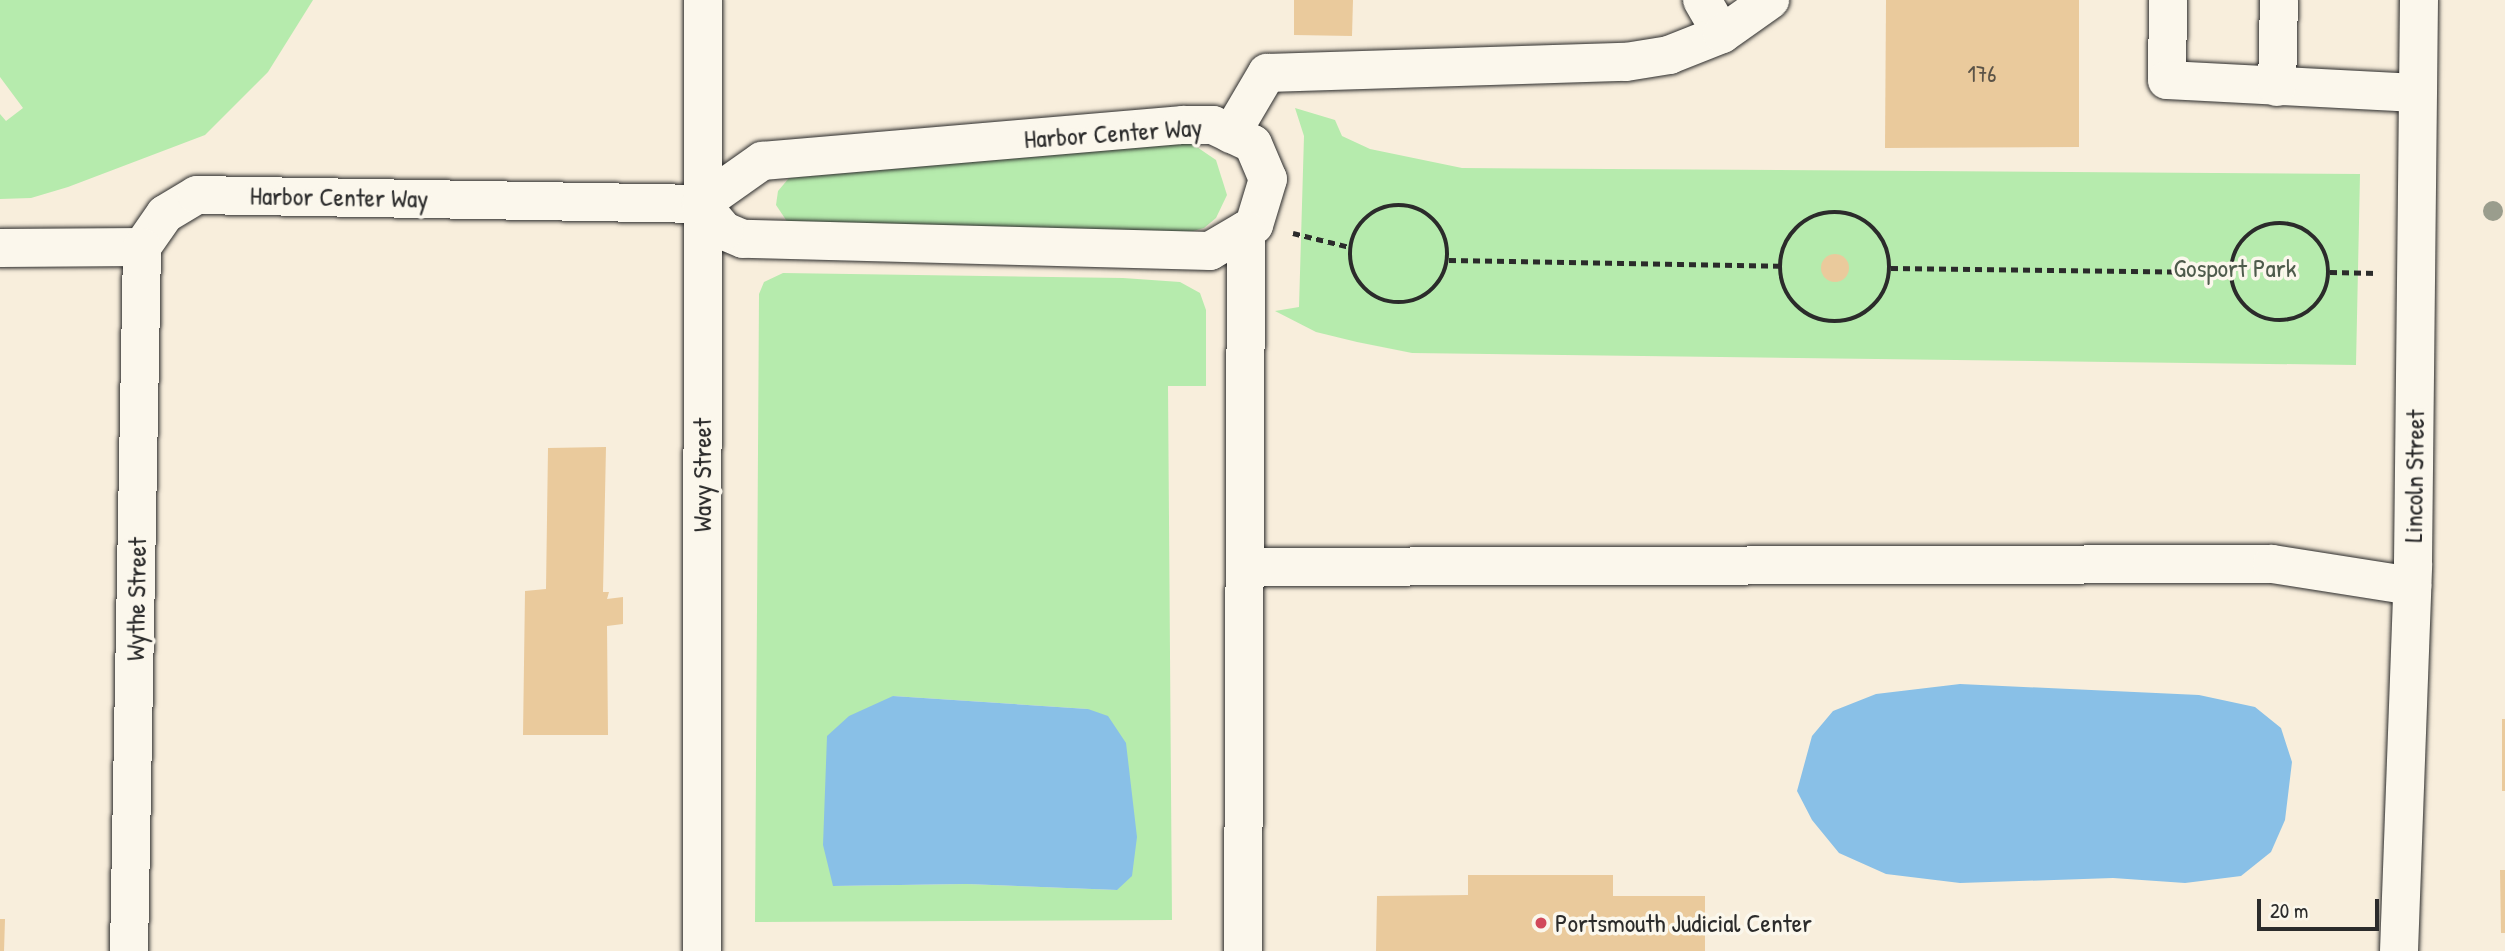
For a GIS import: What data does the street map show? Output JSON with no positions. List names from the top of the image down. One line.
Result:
{"streets":{"street":["Harbor Center Way","Wavy Street","Lincoln Street","Wythe Street"]},"crossings":[["Harbor Center Way","Wavy Street"],["Harbor Center Way","Wythe Street"]],"parks":["Gosport Park"],"places":["Portsmouth Judicial Center"],"house_numbers":["176"],"scale_bar":"20 m"}
